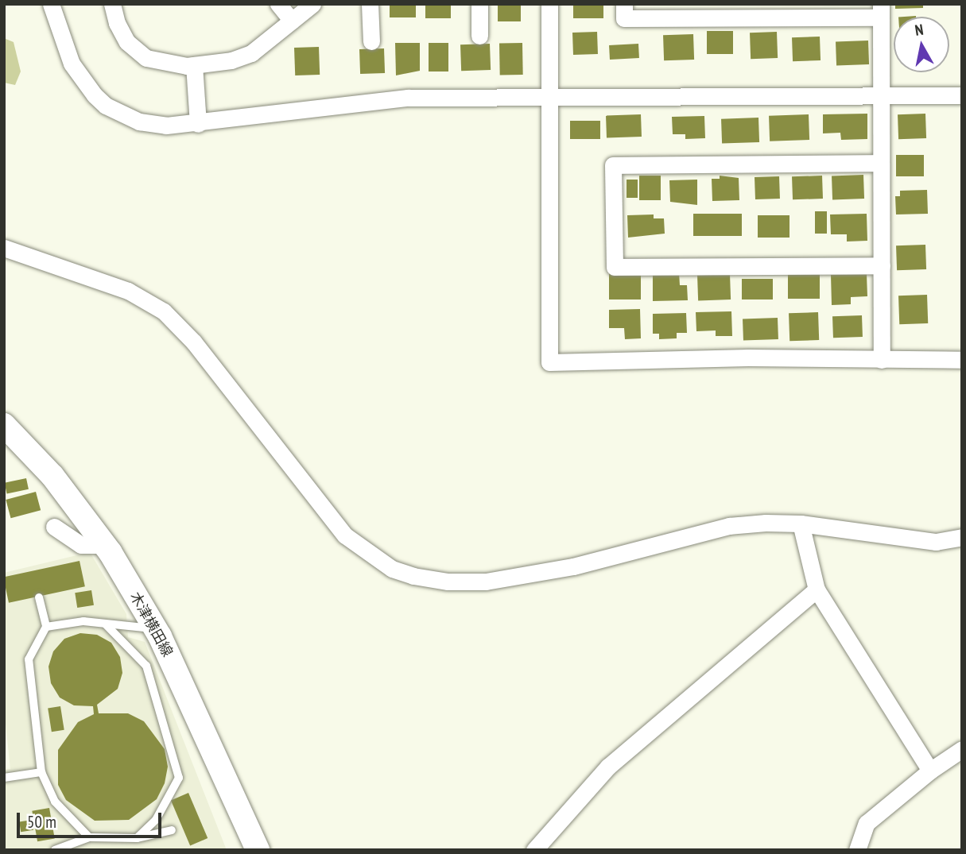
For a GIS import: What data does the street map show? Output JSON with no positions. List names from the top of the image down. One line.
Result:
{"streets":{"main road":["木津横田線"]},"scale_bar":"50 m","north":"top"}
